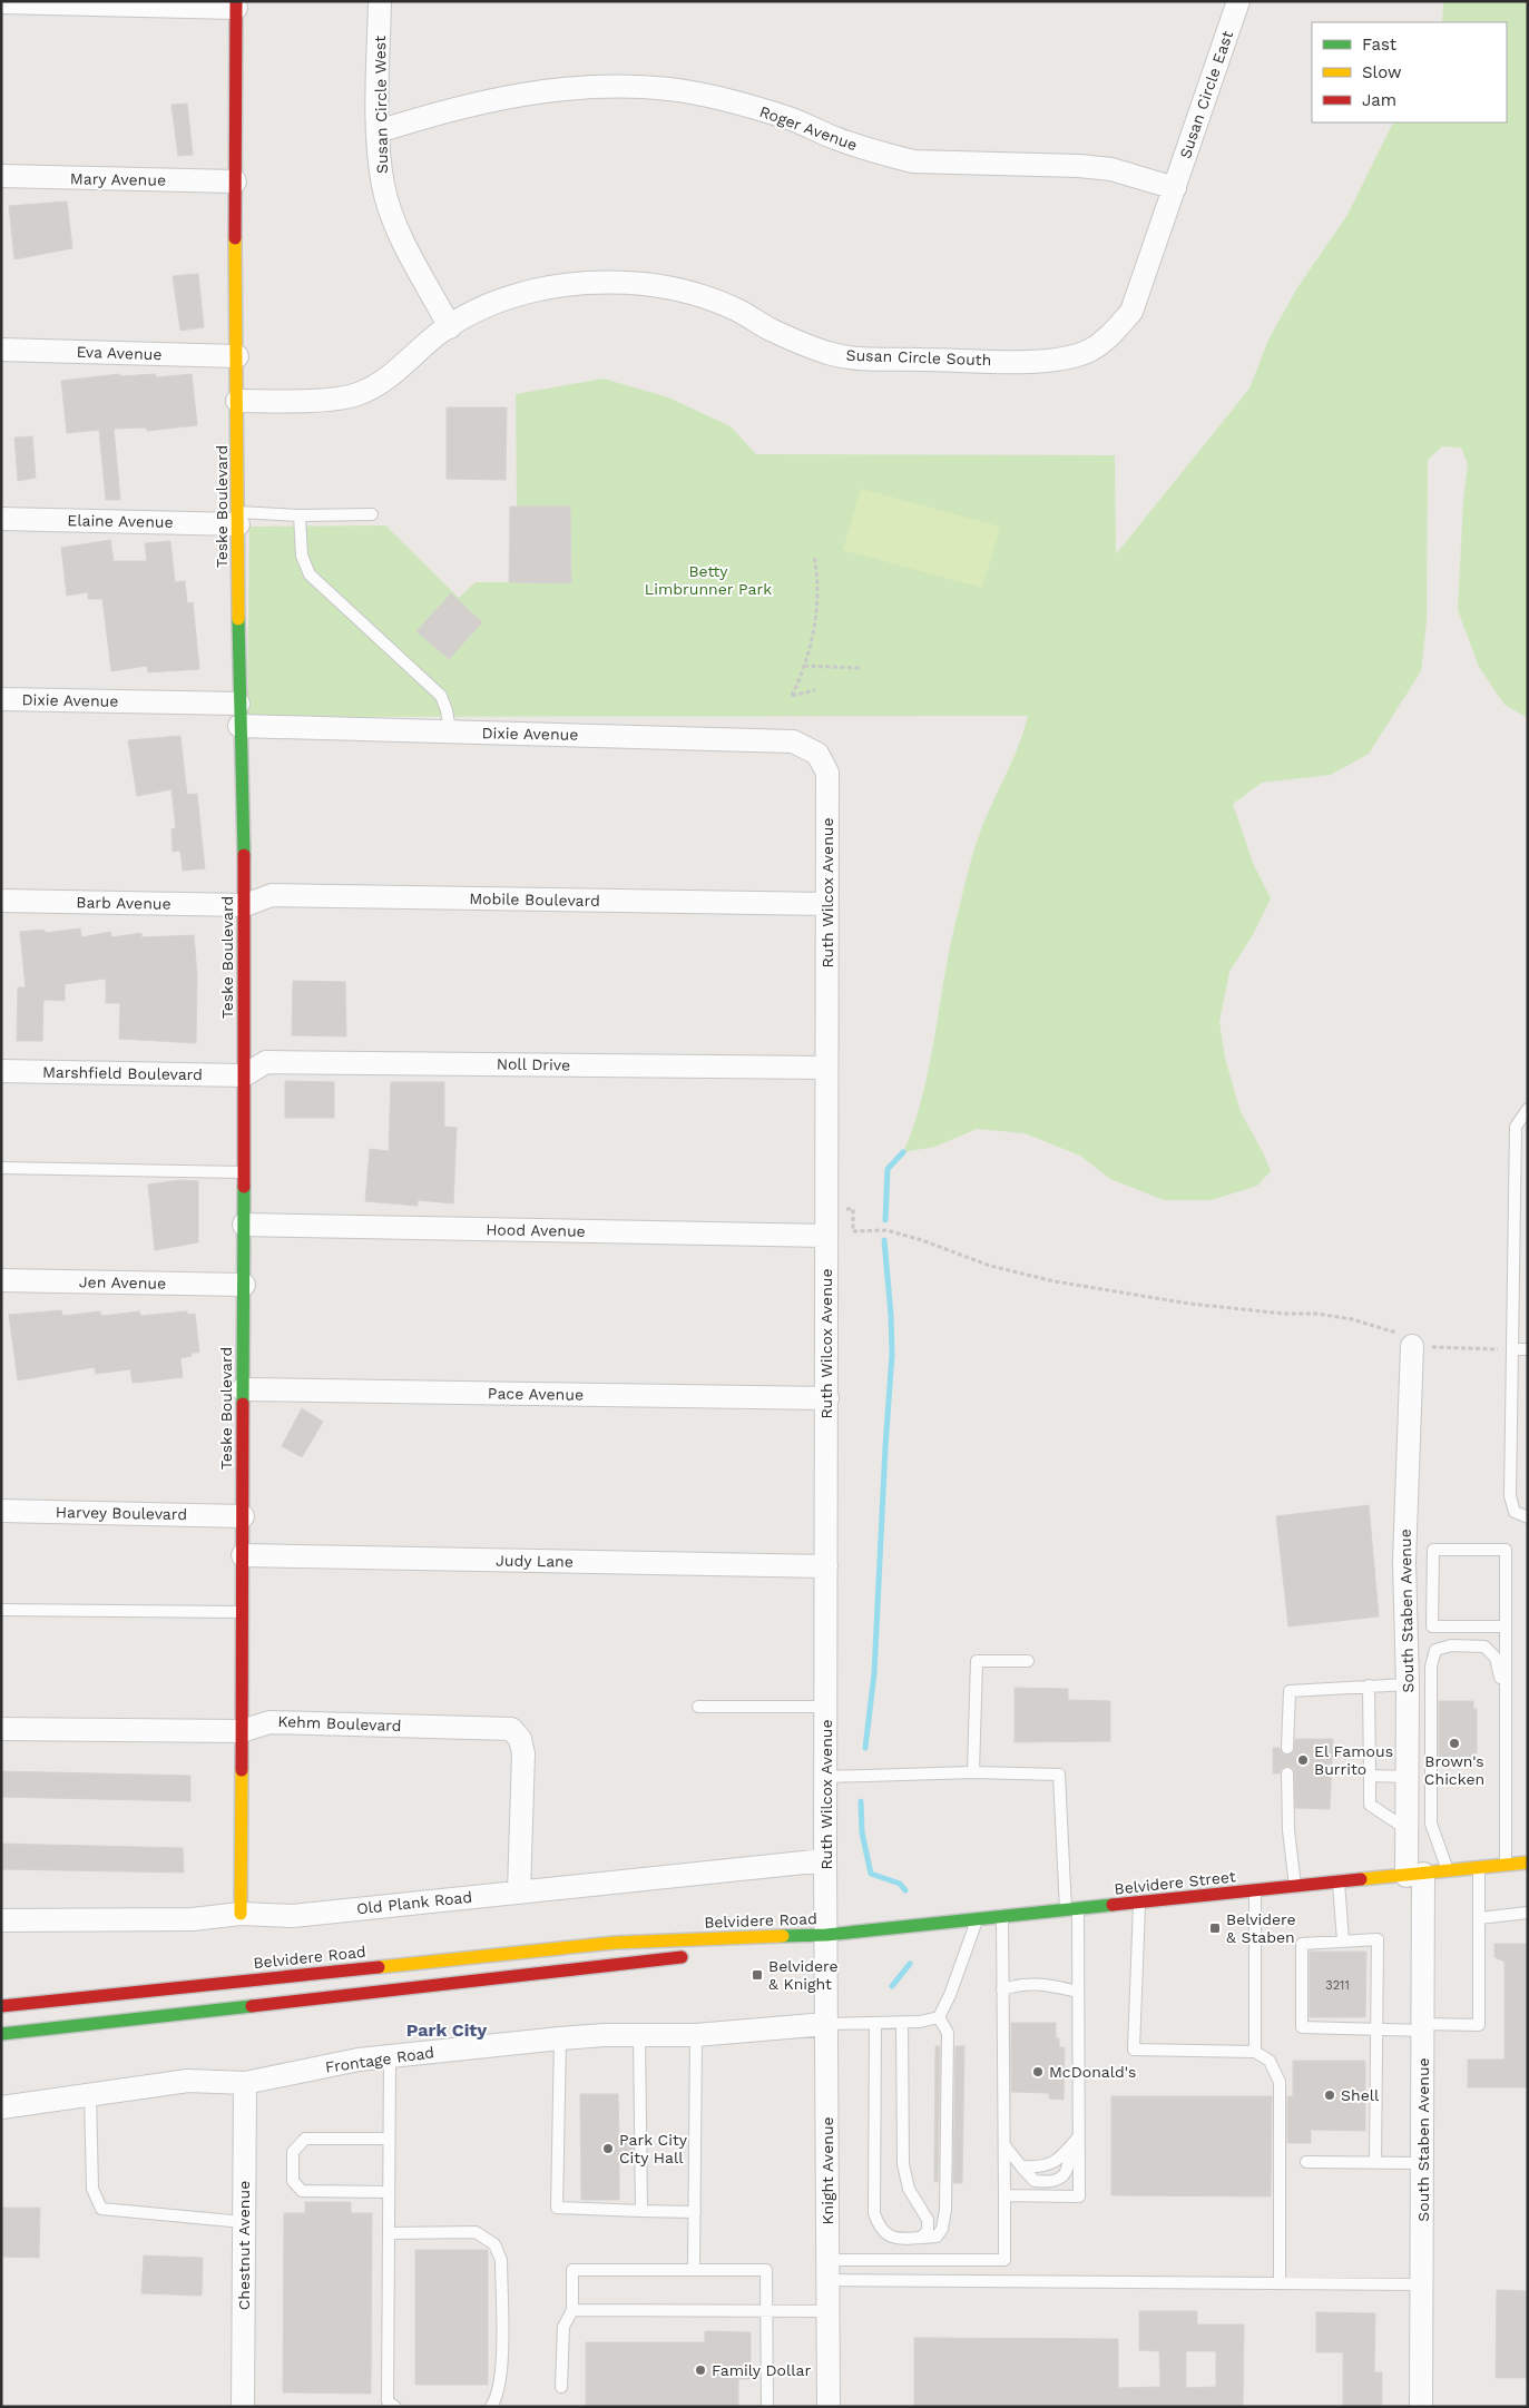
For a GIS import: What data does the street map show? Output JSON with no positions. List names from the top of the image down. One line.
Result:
{"streets":{"main road":["Teske Boulevard","Belvidere Street","Belvidere Road"],"street":["Susan Circle East","Susan Circle West","Roger Avenue","Mary Avenue","Eva Avenue","Susan Circle South","Elaine Avenue","Dixie Avenue","Ruth Wilcox Avenue","Mobile Boulevard","Barb Avenue","Noll Drive","Marshfield Boulevard","Hood Avenue","Jen Avenue","Pace Avenue","Harvey Boulevard","Judy Lane","South Staben Avenue","Kehm Boulevard","Old Plank Road","Frontage Road","Knight Avenue","Chestnut Avenue"]},"crossings":[["Susan Circle East","Roger Avenue"],["Susan Circle East","Susan Circle South"],["Susan Circle West","Roger Avenue"],["Susan Circle West","Susan Circle South"],["Roger Avenue","Susan Circle South"],["Mary Avenue","Teske Boulevard"],["Eva Avenue","Teske Boulevard"],["Susan Circle South","Teske Boulevard"],["Teske Boulevard","Elaine Avenue"],["Teske Boulevard","Dixie Avenue"],["Teske Boulevard","Mobile Boulevard"],["Teske Boulevard","Barb Avenue"],["Teske Boulevard","Noll Drive"],["Teske Boulevard","Marshfield Boulevard"],["Teske Boulevard","Hood Avenue"],["Teske Boulevard","Jen Avenue"],["Teske Boulevard","Pace Avenue"],["Teske Boulevard","Harvey Boulevard"],["Teske Boulevard","Judy Lane"],["Teske Boulevard","Kehm Boulevard"],["Teske Boulevard","Old Plank Road"],["Dixie Avenue","Ruth Wilcox Avenue"],["Ruth Wilcox Avenue","Mobile Boulevard"],["Ruth Wilcox Avenue","Noll Drive"],["Ruth Wilcox Avenue","Hood Avenue"],["Ruth Wilcox Avenue","Pace Avenue"],["Ruth Wilcox Avenue","Judy Lane"],["Ruth Wilcox Avenue","Belvidere Street"],["Ruth Wilcox Avenue","Old Plank Road"],["Ruth Wilcox Avenue","Belvidere Road"],["Ruth Wilcox Avenue","Knight Avenue"],["Mobile Boulevard","Barb Avenue"],["Noll Drive","Marshfield Boulevard"],["South Staben Avenue","Belvidere Street"],["Kehm Boulevard","Old Plank Road"],["Belvidere Street","Belvidere Road"],["Belvidere Street","Knight Avenue"],["Belvidere Road","Knight Avenue"],["Frontage Road","Knight Avenue"],["Frontage Road","Chestnut Avenue"]],"districts":["Park City"],"parks":["Betty Limbrunner Park"],"places":{"other":["Brown's Chicken","El Famous Burrito","McDonald's","Shell","Park City City Hall","Family Dollar"],"transit":["Belvidere & Staben","Belvidere & Knight"]},"house_numbers":["3211"],"legend":["Fast","Slow","Jam"]}
